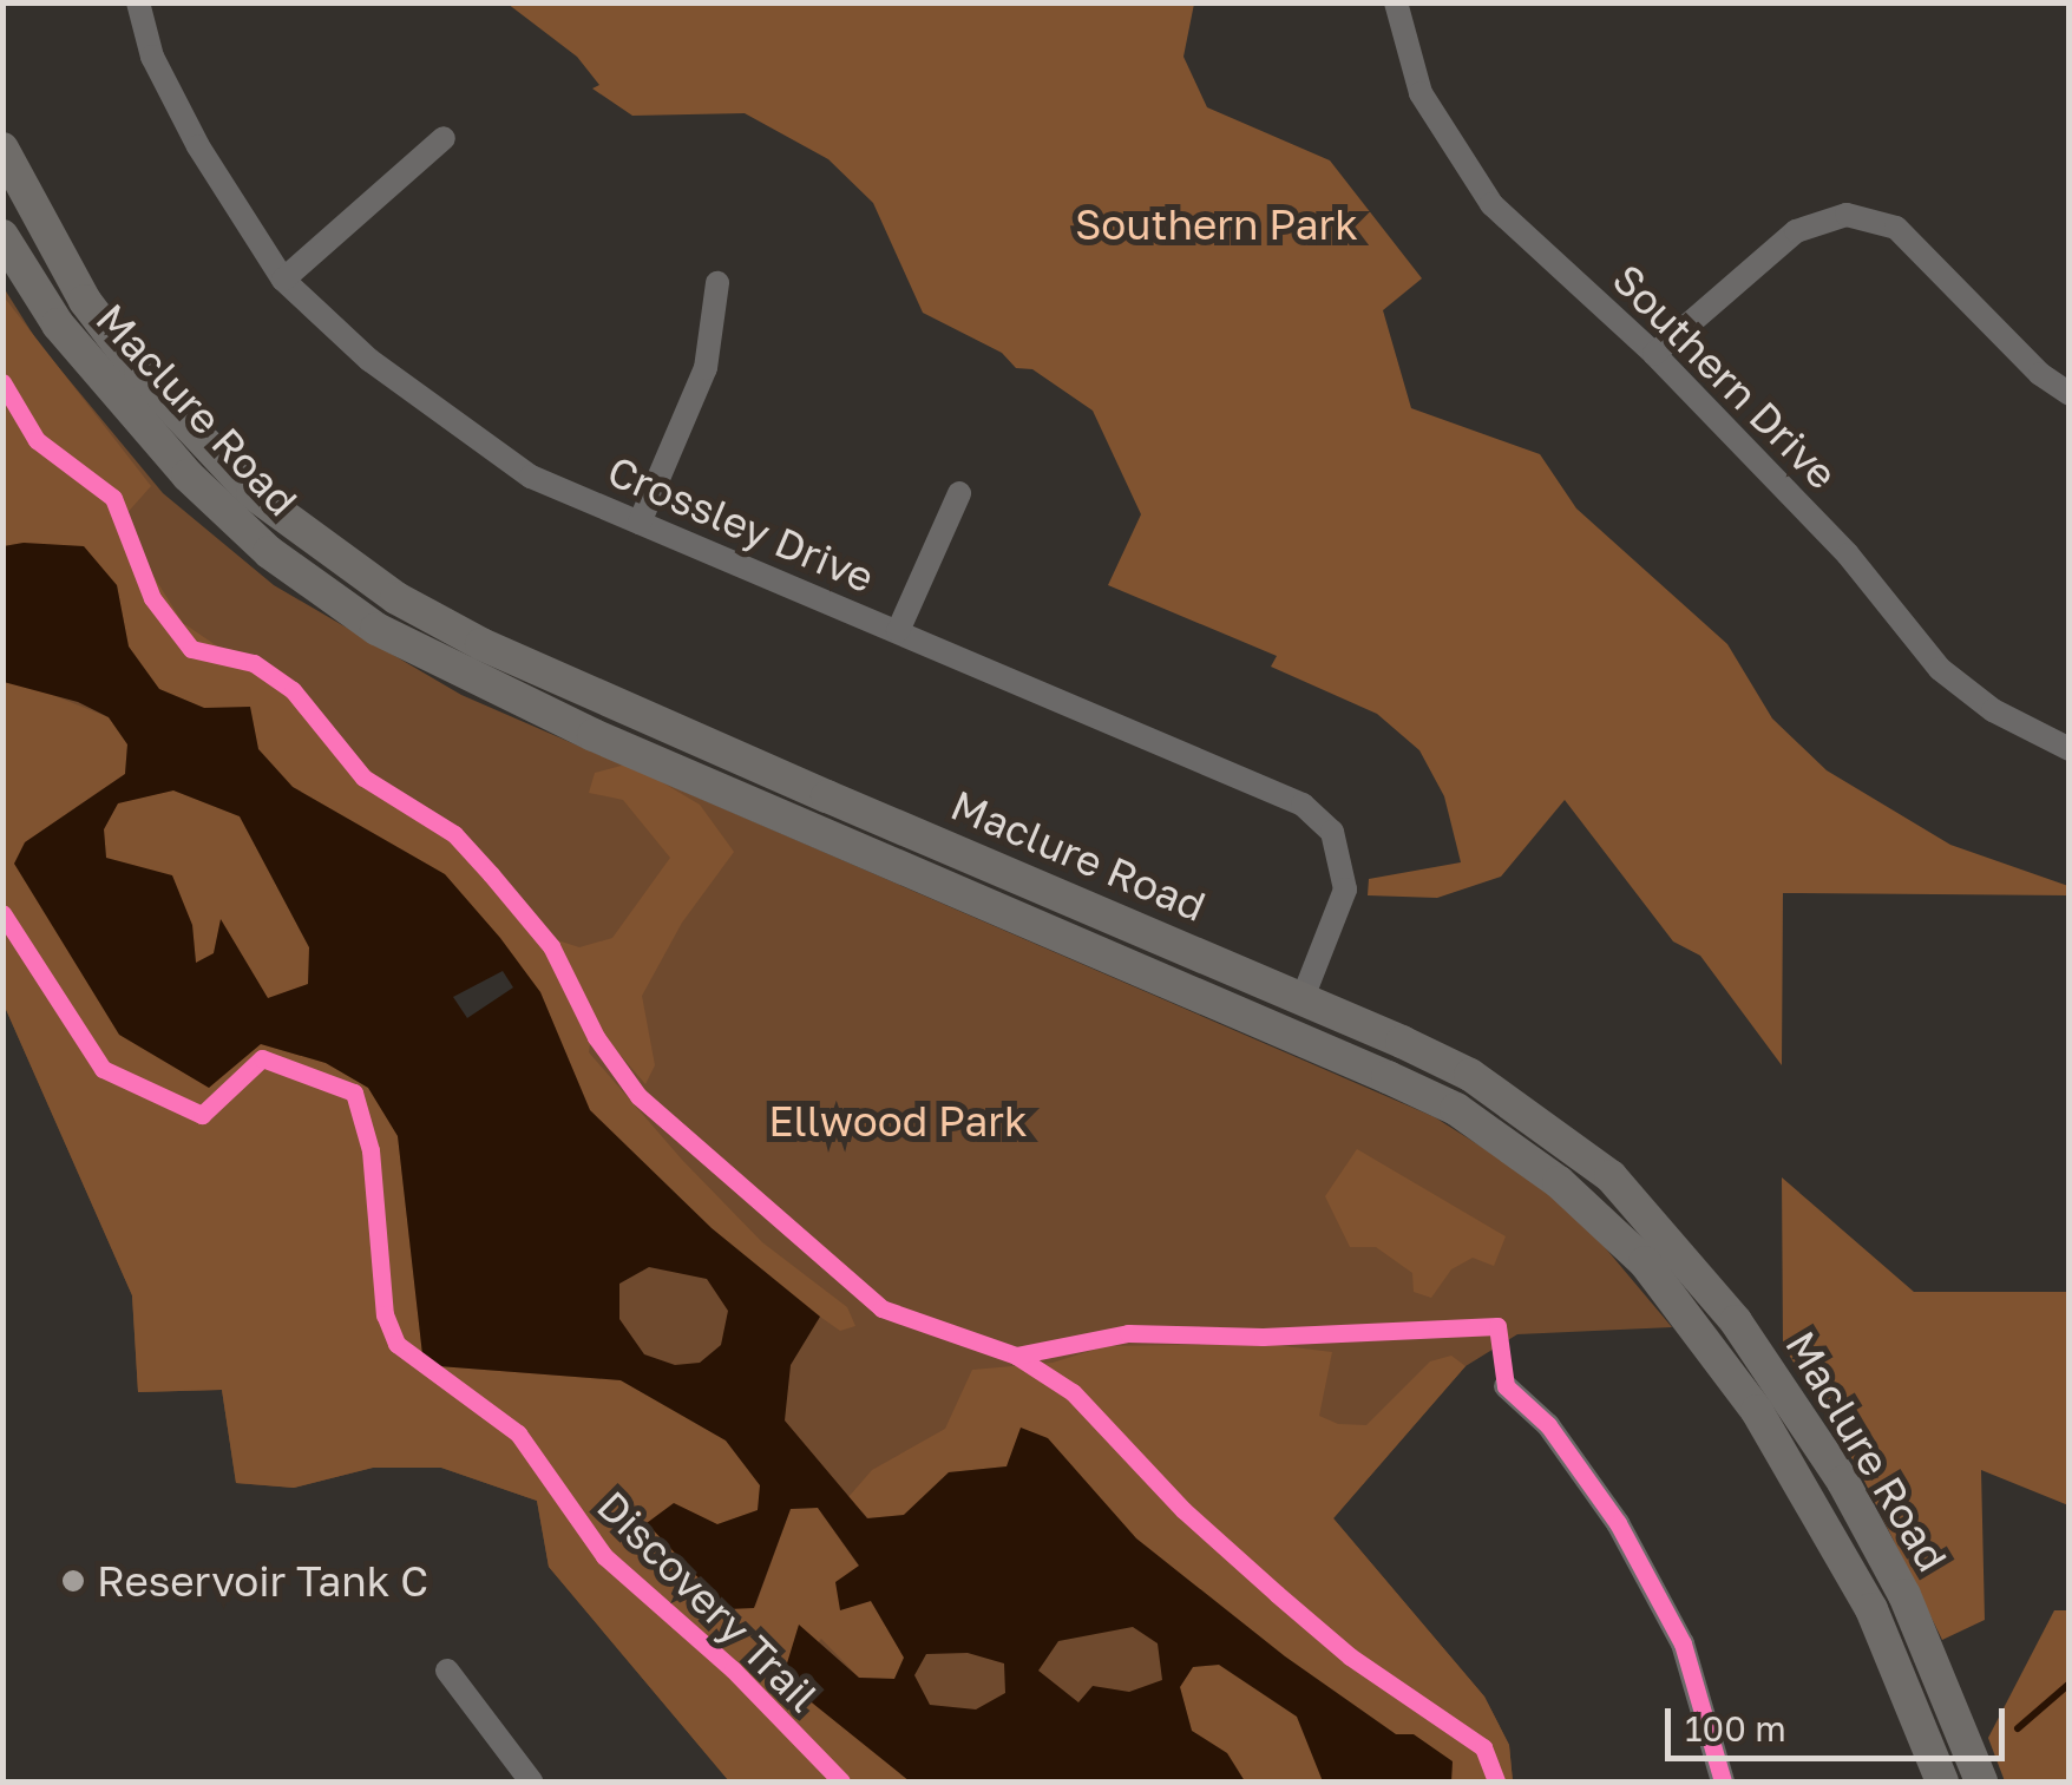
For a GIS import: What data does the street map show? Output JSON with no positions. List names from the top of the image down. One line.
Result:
{"streets":{"main road":["Maclure Road"],"street":["Southern Drive","Crossley Drive"],"cycle path":["Discovery Trail"]},"crossings":[["Maclure Road","Crossley Drive"]],"parks":["Southern Park","Ellwood Park"],"places":["Reservoir Tank C"],"scale_bar":"100 m"}
